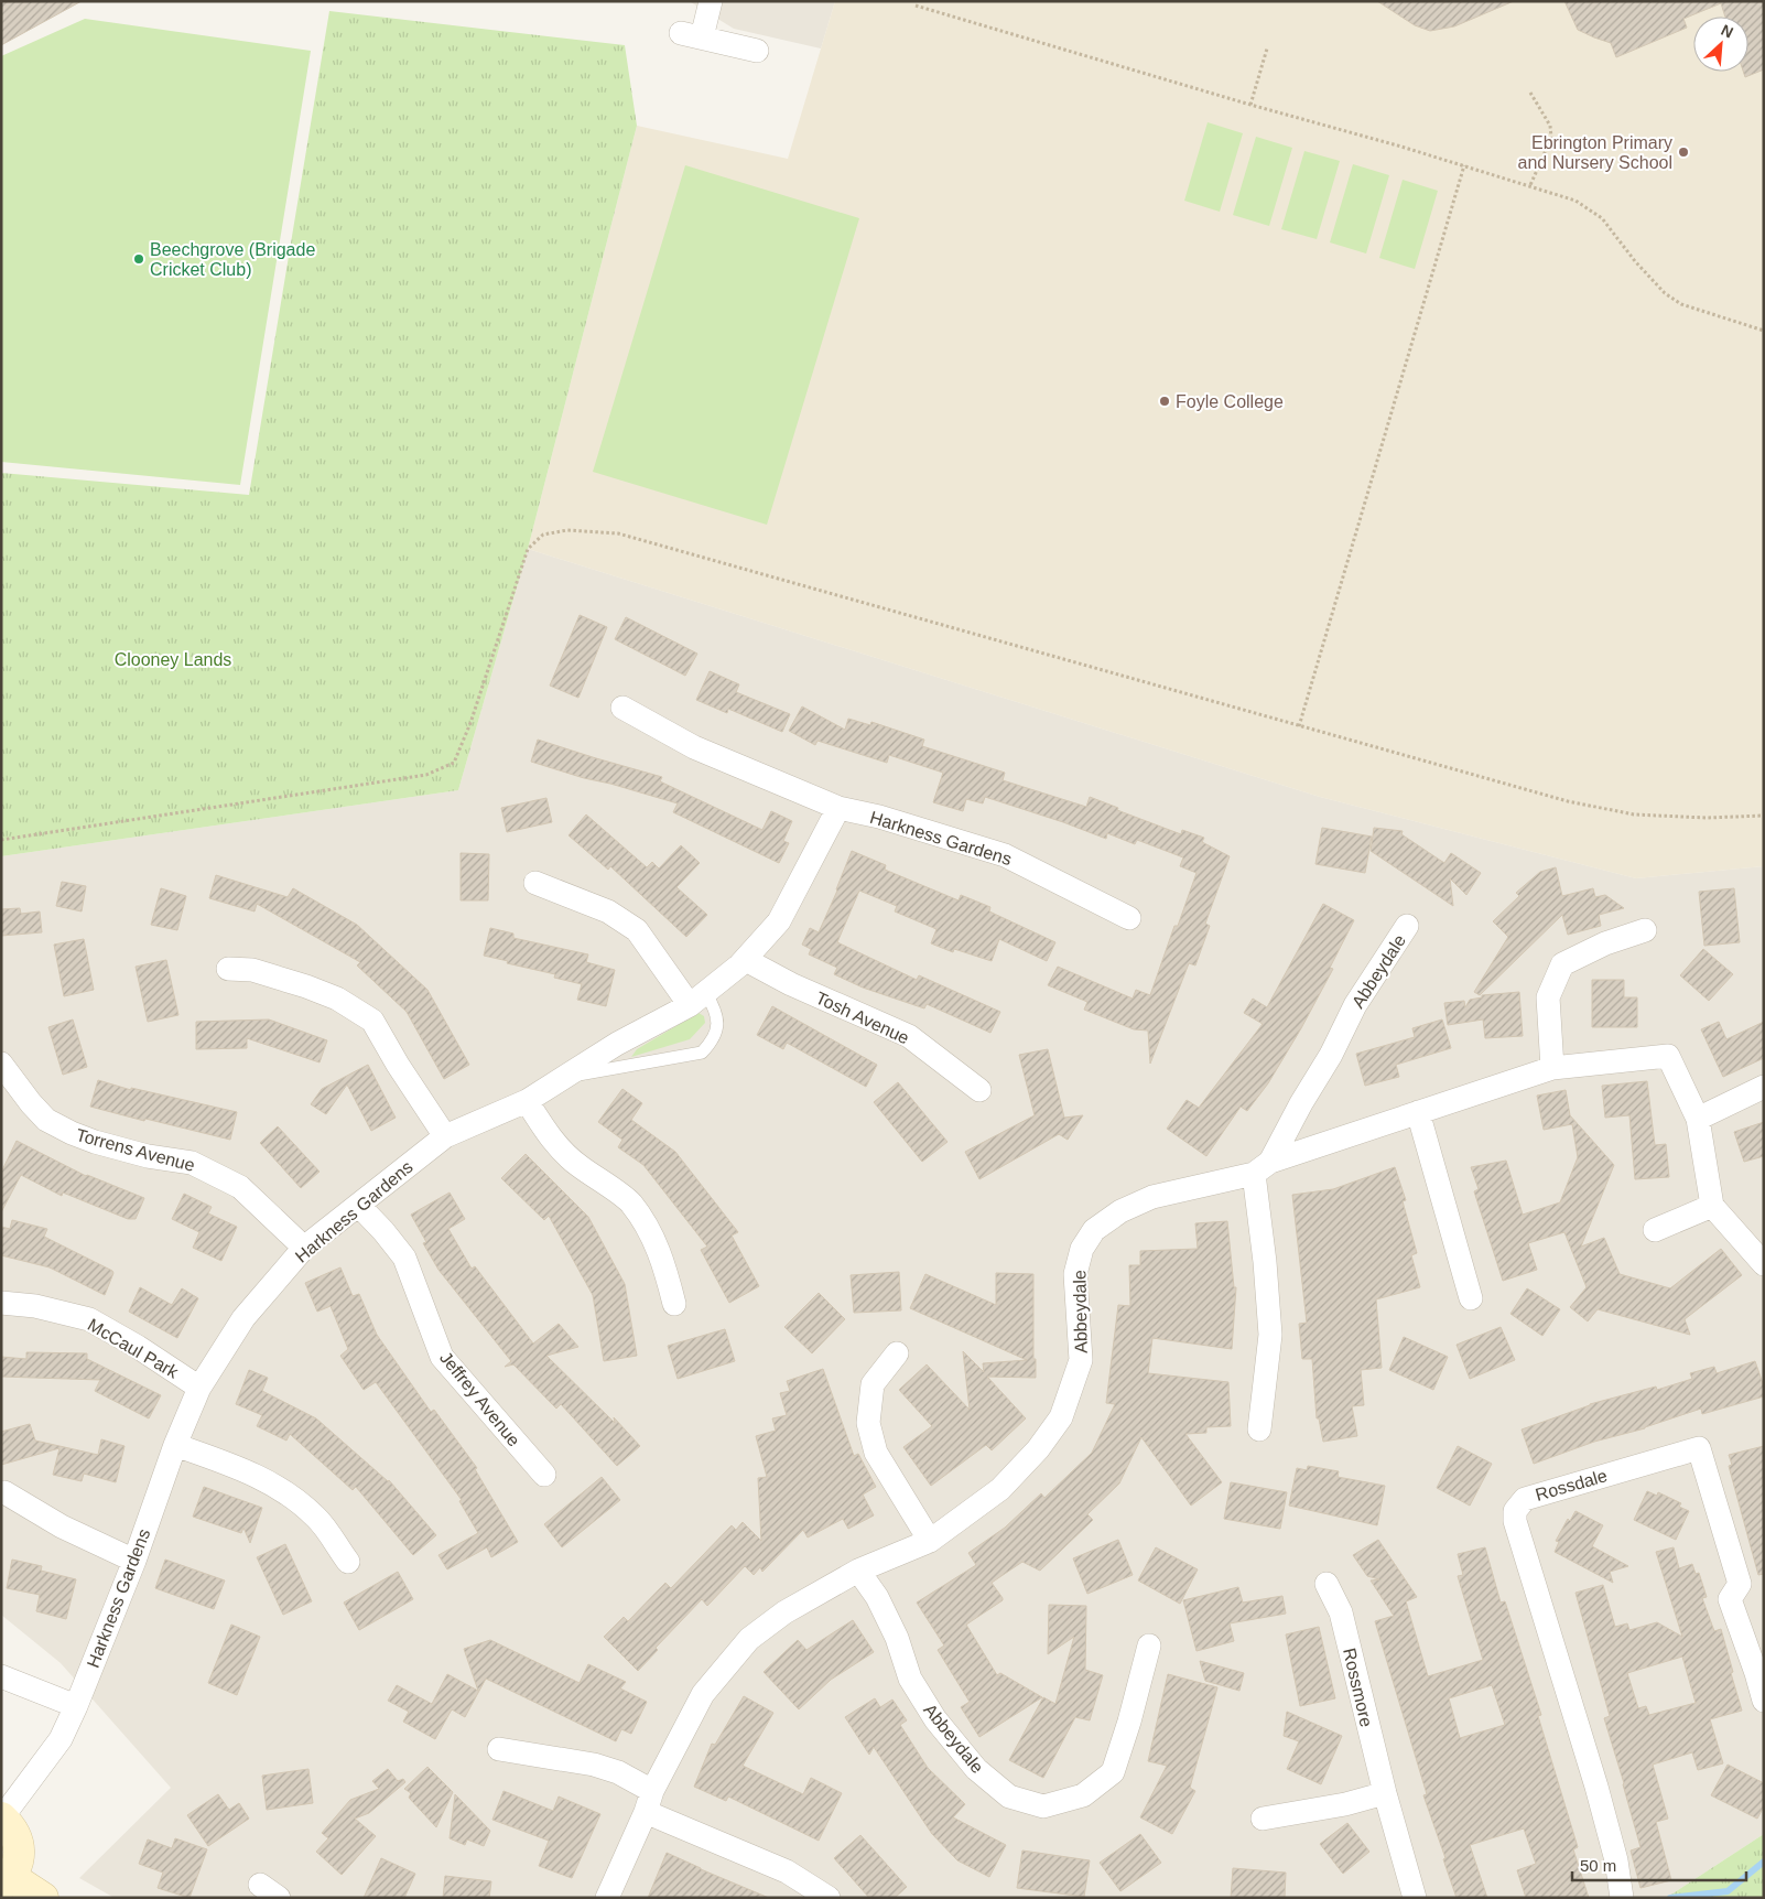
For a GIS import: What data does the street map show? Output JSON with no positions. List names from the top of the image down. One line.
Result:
{"streets":{"street":["Harkness Gardens","Abbeydale","Tosh Avenue","Torrens Avenue","McCaul Park","Jeffrey Avenue","Rossdale","Rossmore"]},"crossings":[["Harkness Gardens","Tosh Avenue"],["Harkness Gardens","Torrens Avenue"],["Harkness Gardens","McCaul Park"],["Harkness Gardens","Jeffrey Avenue"]],"parks":["Clooney Lands"],"places":["Ebrington Primary and Nursery School","Beechgrove (Brigade Cricket Club)","Foyle College"],"scale_bar":"50 m","north":"top right"}
